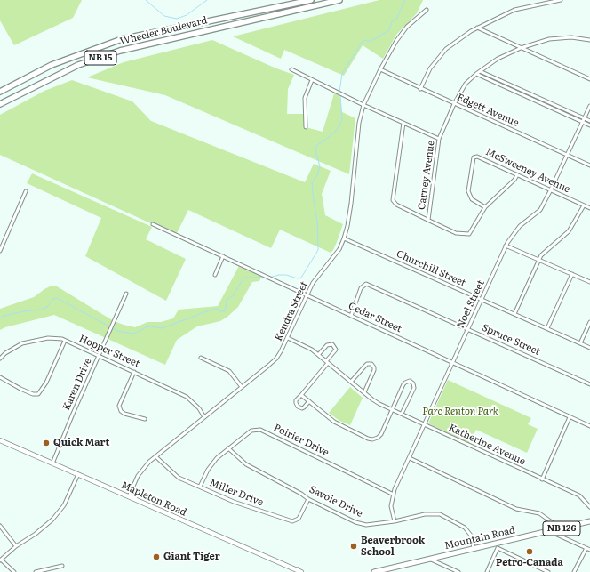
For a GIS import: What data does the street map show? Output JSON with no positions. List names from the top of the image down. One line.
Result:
{"streets":{"highway":["Wheeler Boulevard","NB 15"],"main road":["Mapleton Road","NB 126","Mountain Road"],"street":["Edgett Avenue","McSweeney Avenue","Carney Avenue","Churchill Street","Noel Street","Kendra Street","Cedar Street","Spruce Street","Hopper Street","Karen Drive","Poirier Drive","Katherine Avenue","Miller Drive","Savoie Drive"]},"crossings":[["Edgett Avenue","Carney Avenue"],["Edgett Avenue","Noel Street"],["Edgett Avenue","Kendra Street"],["McSweeney Avenue","Noel Street"],["Churchill Street","Noel Street"],["Churchill Street","Kendra Street"],["Noel Street","Cedar Street"],["Noel Street","Spruce Street"],["Noel Street","Poirier Drive"],["Noel Street","Katherine Avenue"],["Noel Street","Savoie Drive"],["Kendra Street","Cedar Street"],["Kendra Street","Hopper Street"],["Kendra Street","Katherine Avenue"],["Kendra Street","Miller Drive"],["Kendra Street","Mapleton Road"],["Cedar Street","Spruce Street"],["Hopper Street","Karen Drive"],["Karen Drive","Mapleton Road"],["Poirier Drive","Miller Drive"],["Poirier Drive","Savoie Drive"],["Miller Drive","Savoie Drive"],["Savoie Drive","Mountain Road"]],"parks":["Parc Renton Park"],"places":["Quick Mart","Beaverbrook School","Petro-Canada","Giant Tiger"]}
